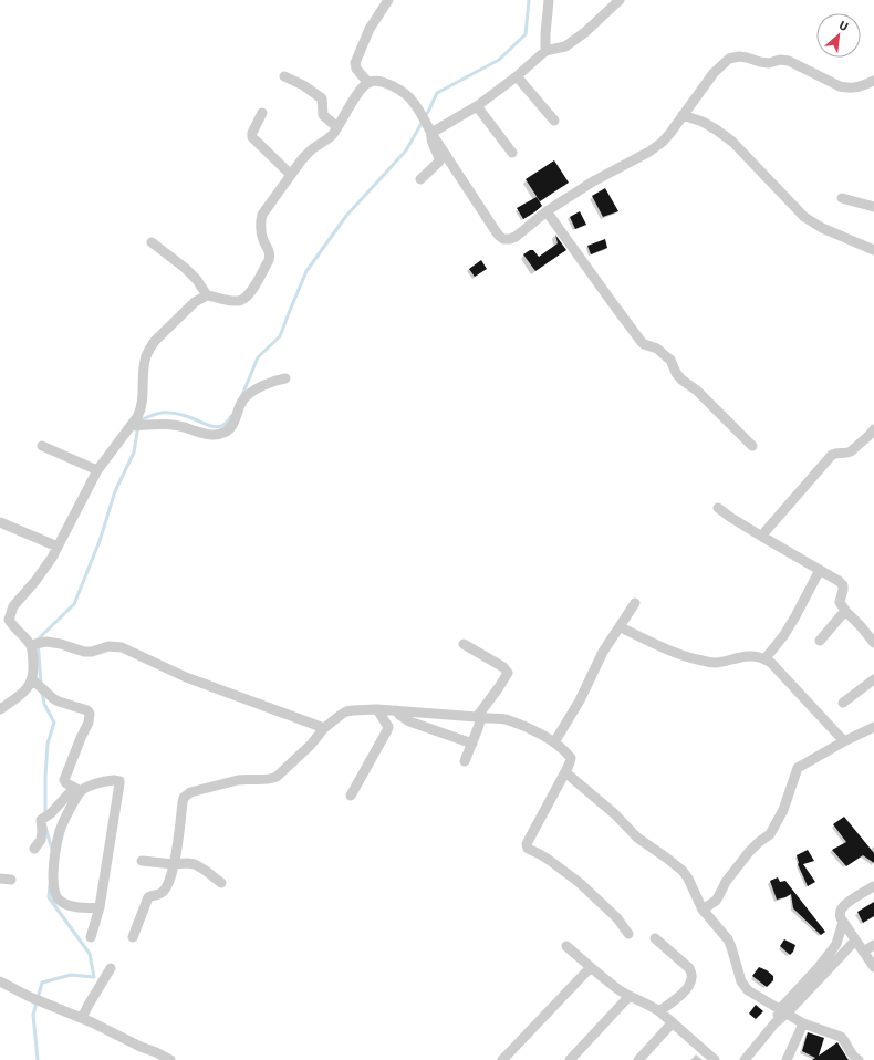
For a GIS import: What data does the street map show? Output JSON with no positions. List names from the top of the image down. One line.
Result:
{"north":"top right"}
